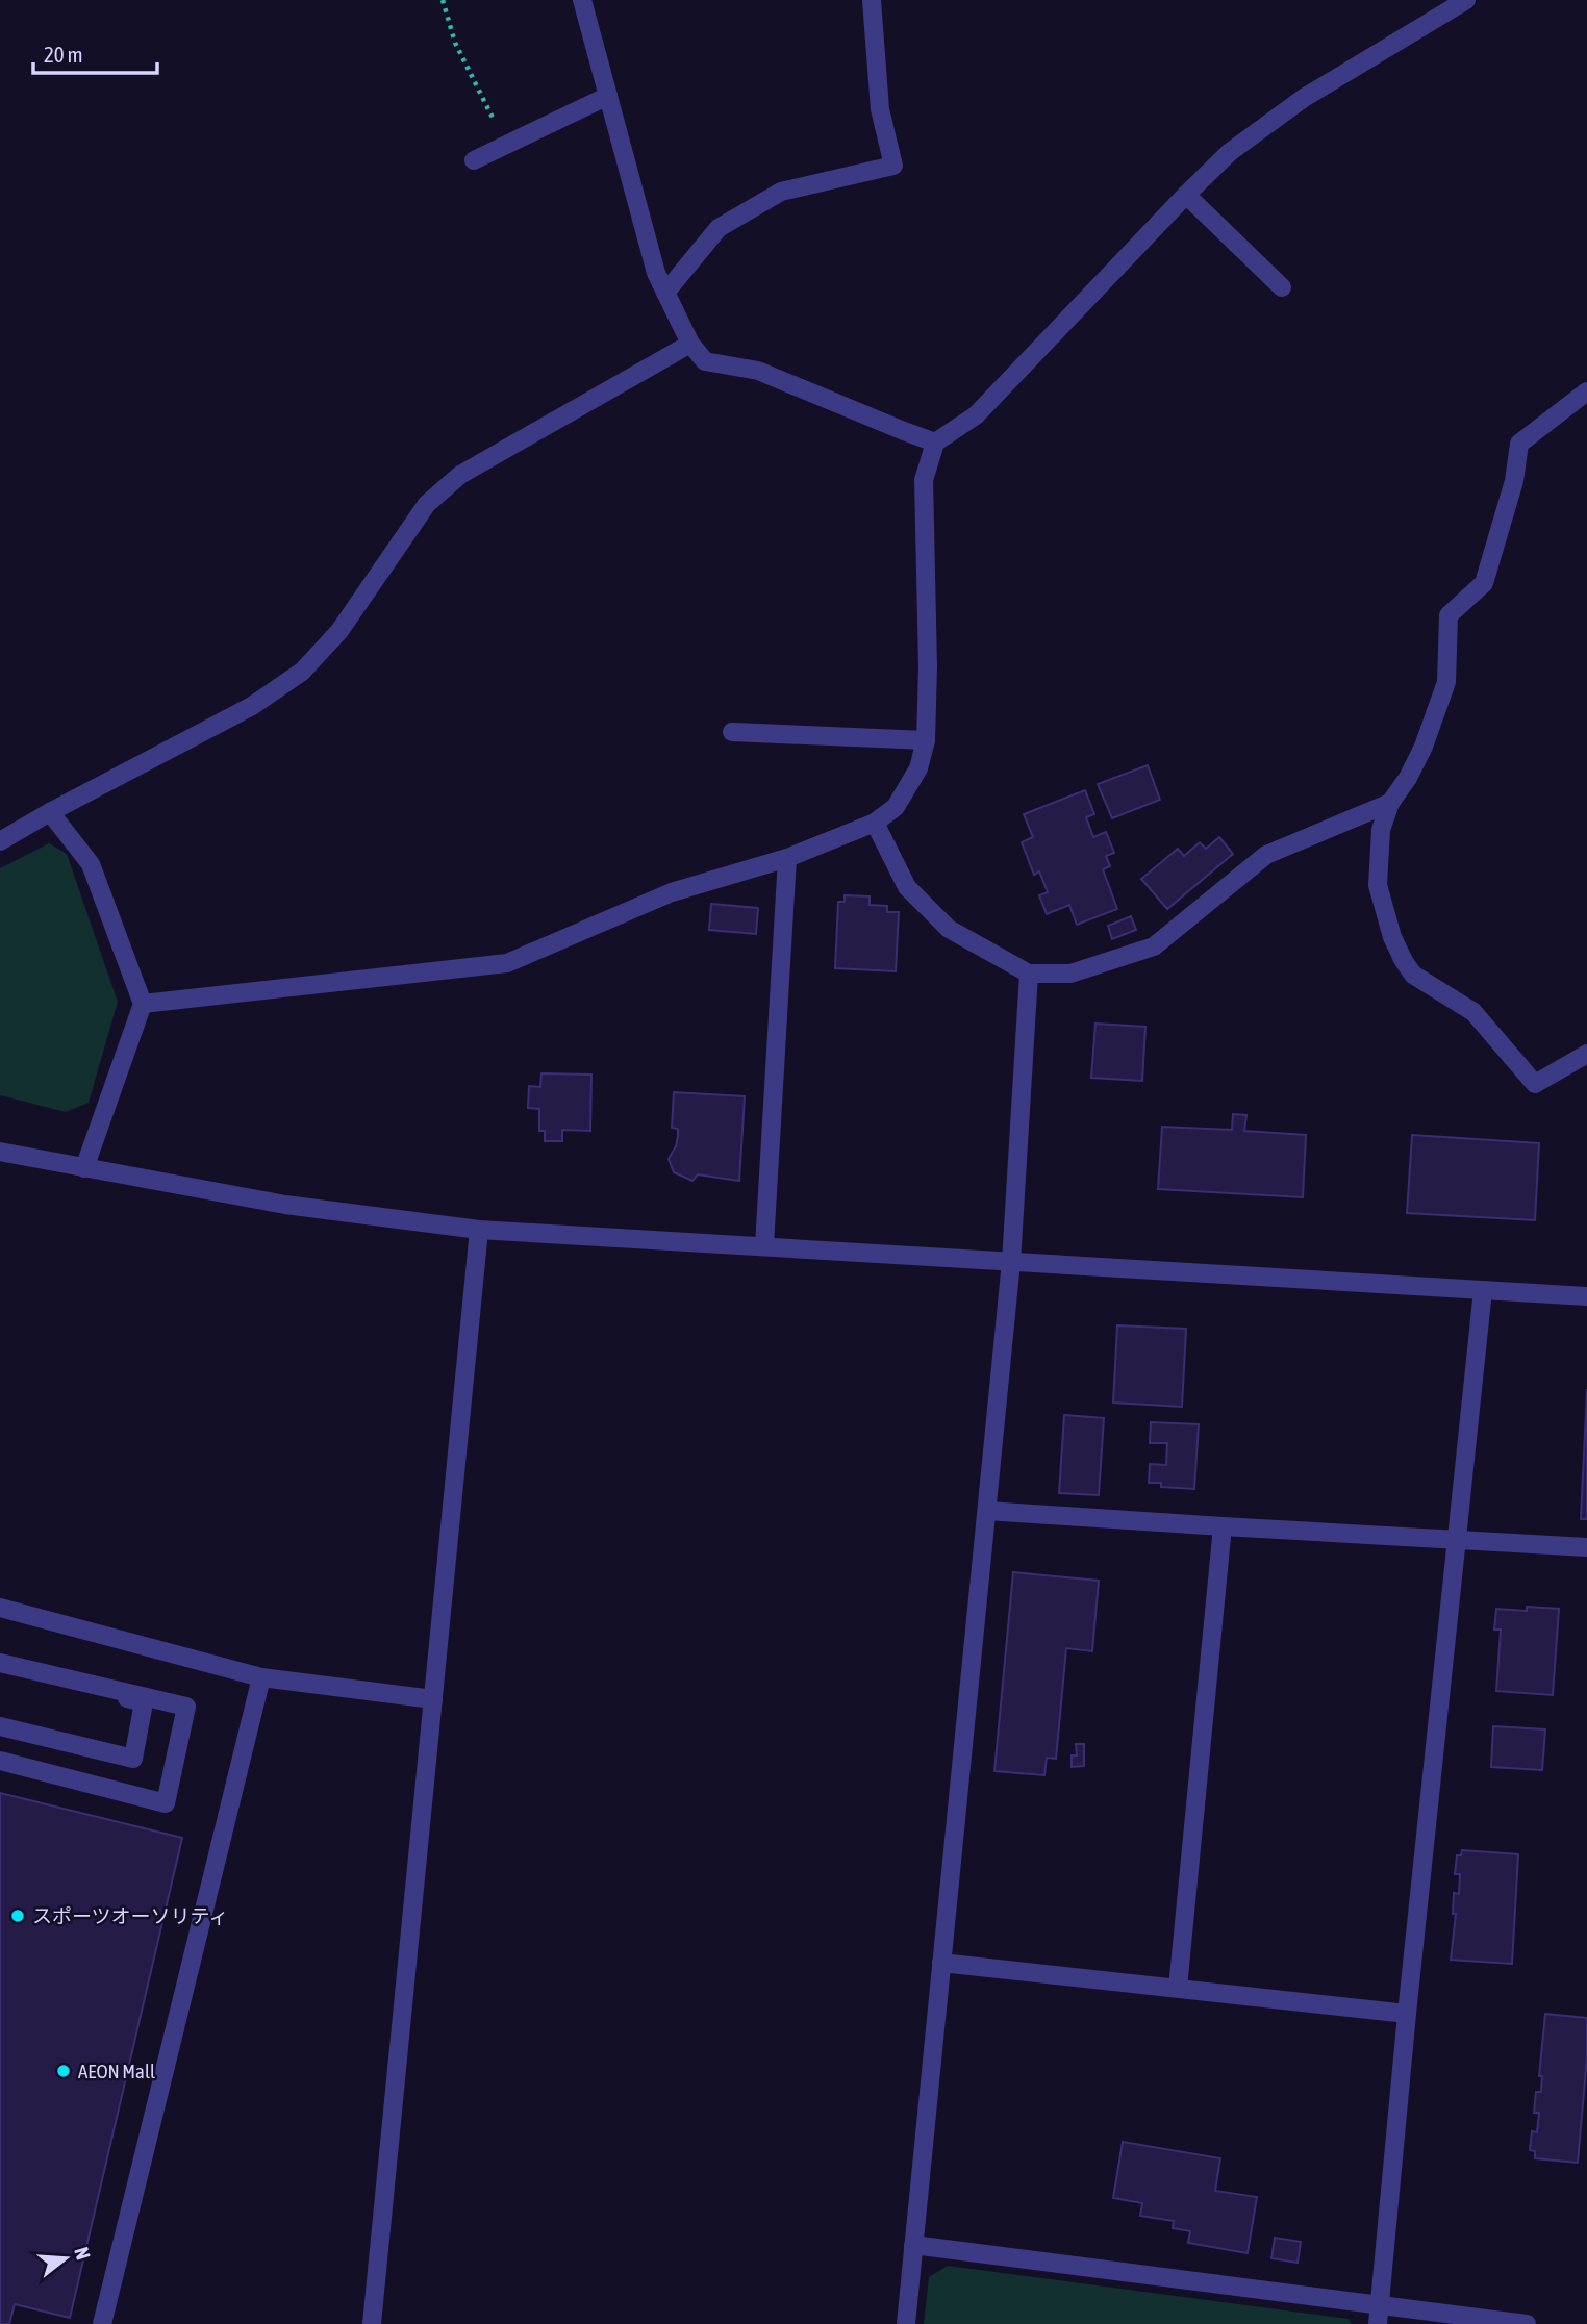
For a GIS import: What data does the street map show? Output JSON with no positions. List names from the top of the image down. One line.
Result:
{"places":["スポーツオーソリティ","AEON Mall"],"scale_bar":"20 m","north":"right"}
